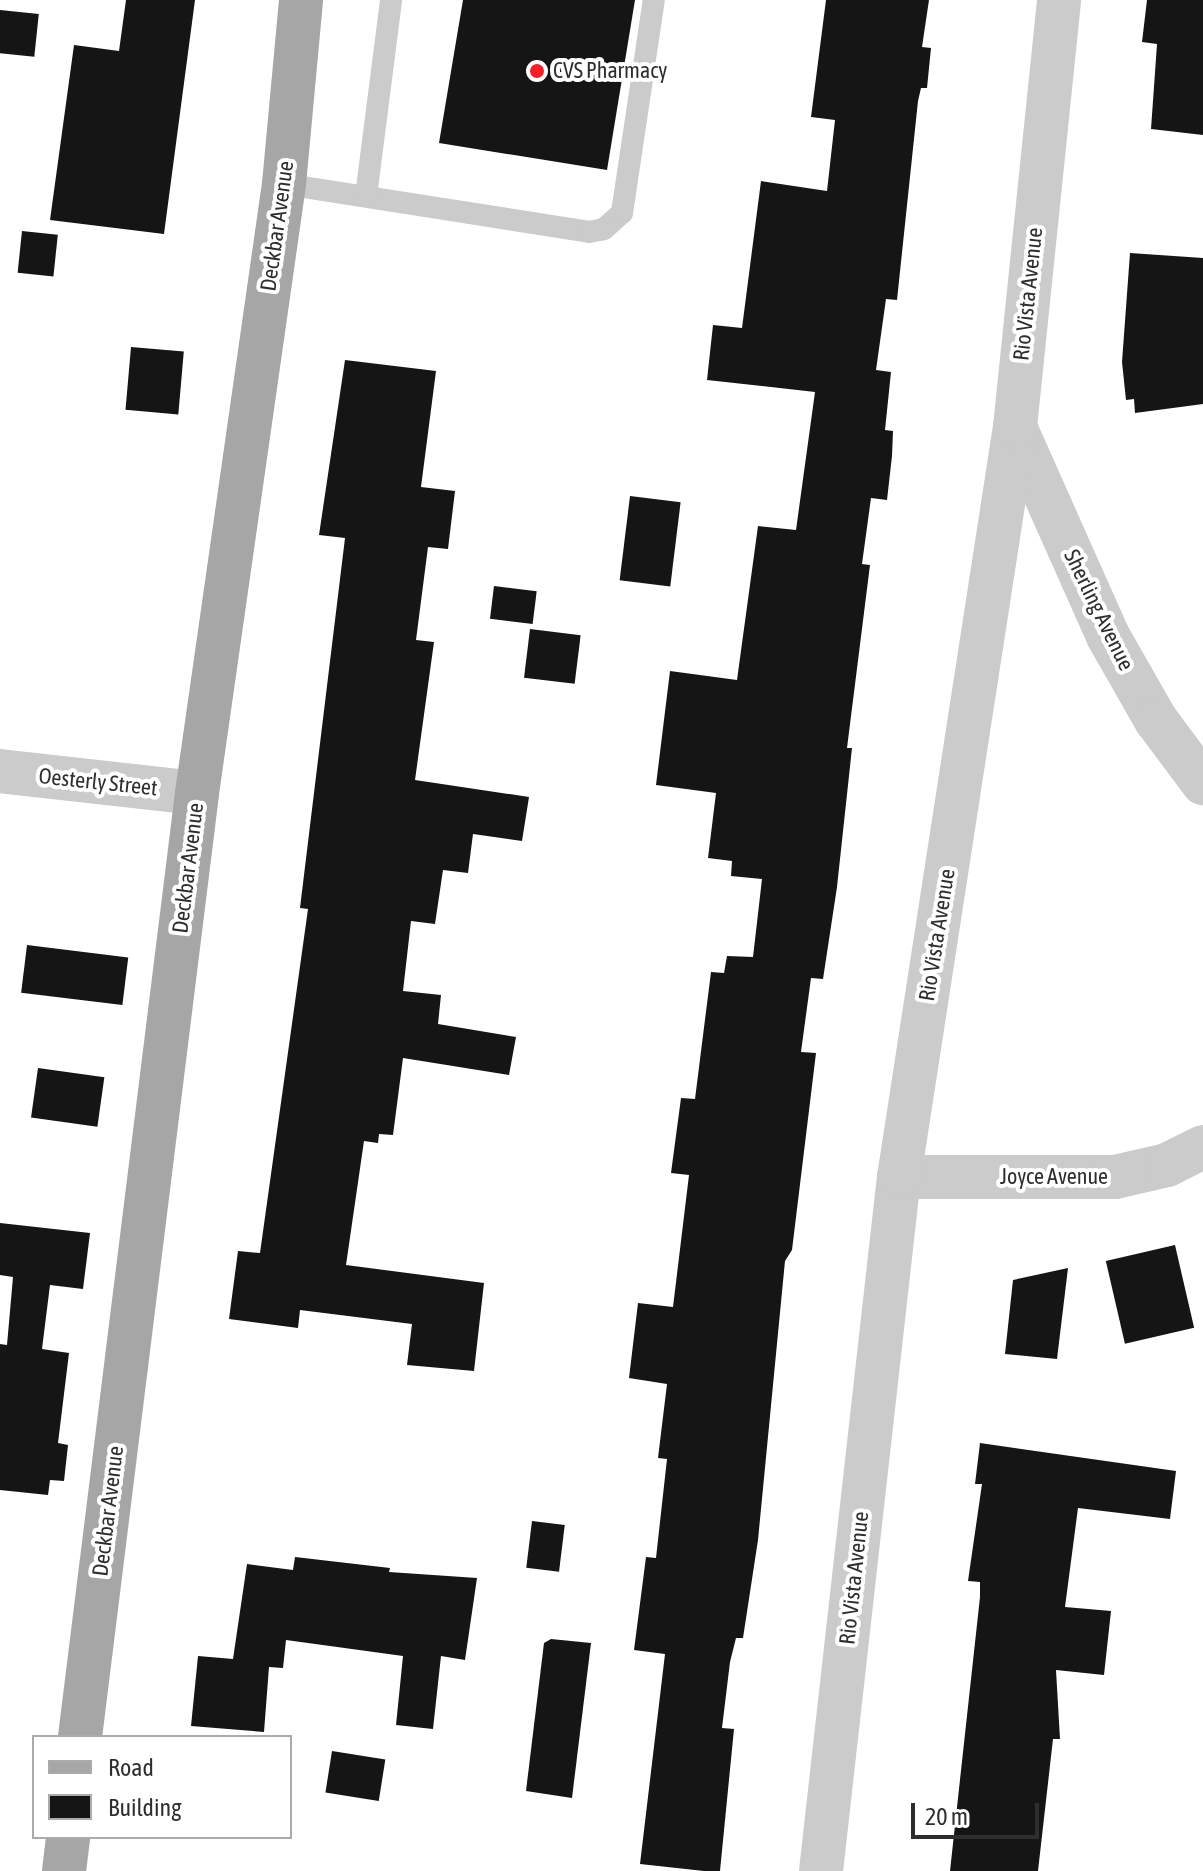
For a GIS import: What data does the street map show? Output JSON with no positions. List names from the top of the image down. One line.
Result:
{"streets":{"main road":["Deckbar Avenue"],"street":["Rio Vista Avenue","Sherling Avenue","Oesterly Street","Joyce Avenue"]},"crossings":[["Deckbar Avenue","Oesterly Street"],["Rio Vista Avenue","Sherling Avenue"],["Rio Vista Avenue","Joyce Avenue"]],"places":["CVS Pharmacy"],"legend":["Road","Building"],"scale_bar":"20 m"}
